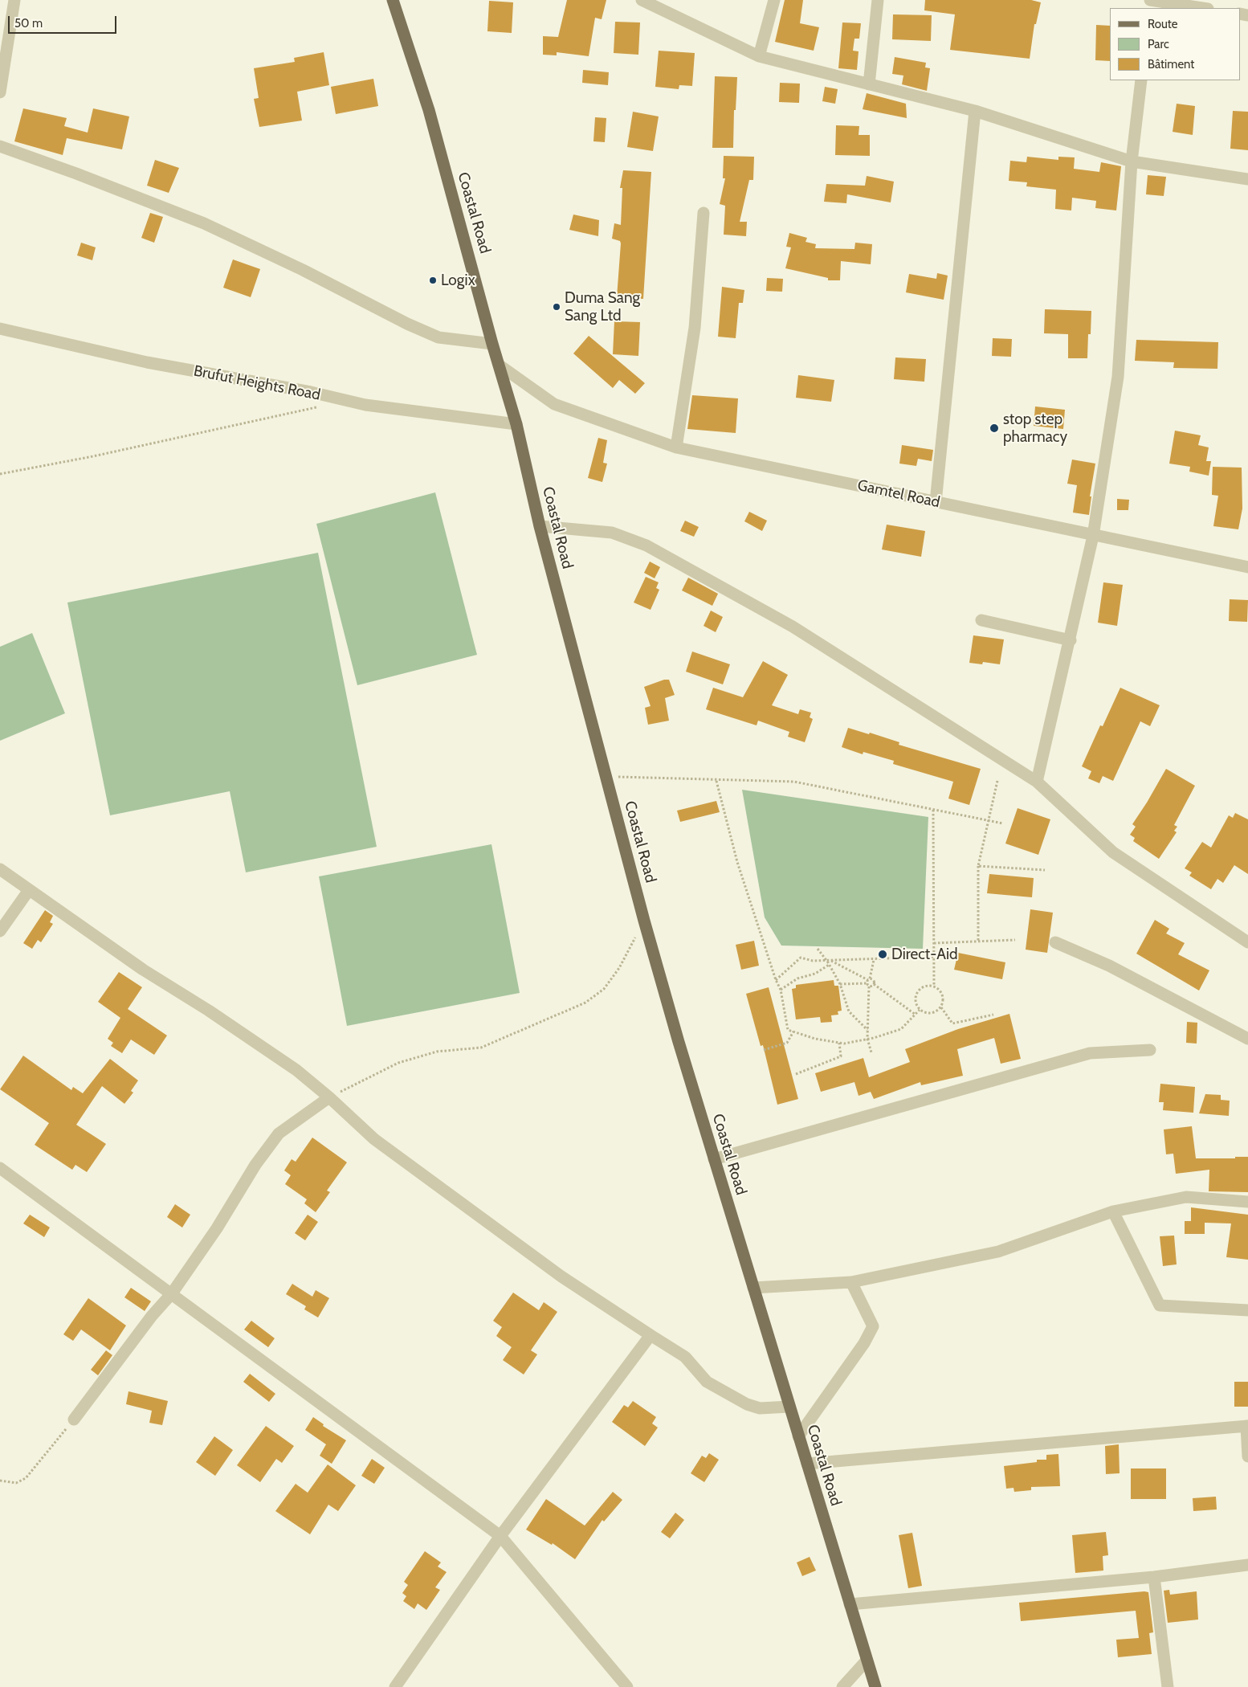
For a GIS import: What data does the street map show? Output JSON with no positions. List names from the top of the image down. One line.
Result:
{"streets":{"main road":["Coastal Road"],"street":["Brufut Heights Road","Gamtel Road"]},"crossings":[["Coastal Road","Brufut Heights Road"],["Coastal Road","Gamtel Road"]],"places":["Logix","Duma Sang Sang Ltd","stop step pharmacy","Direct-Aid"],"legend":["Route","Parc","Bâtiment"],"scale_bar":"50 m"}
